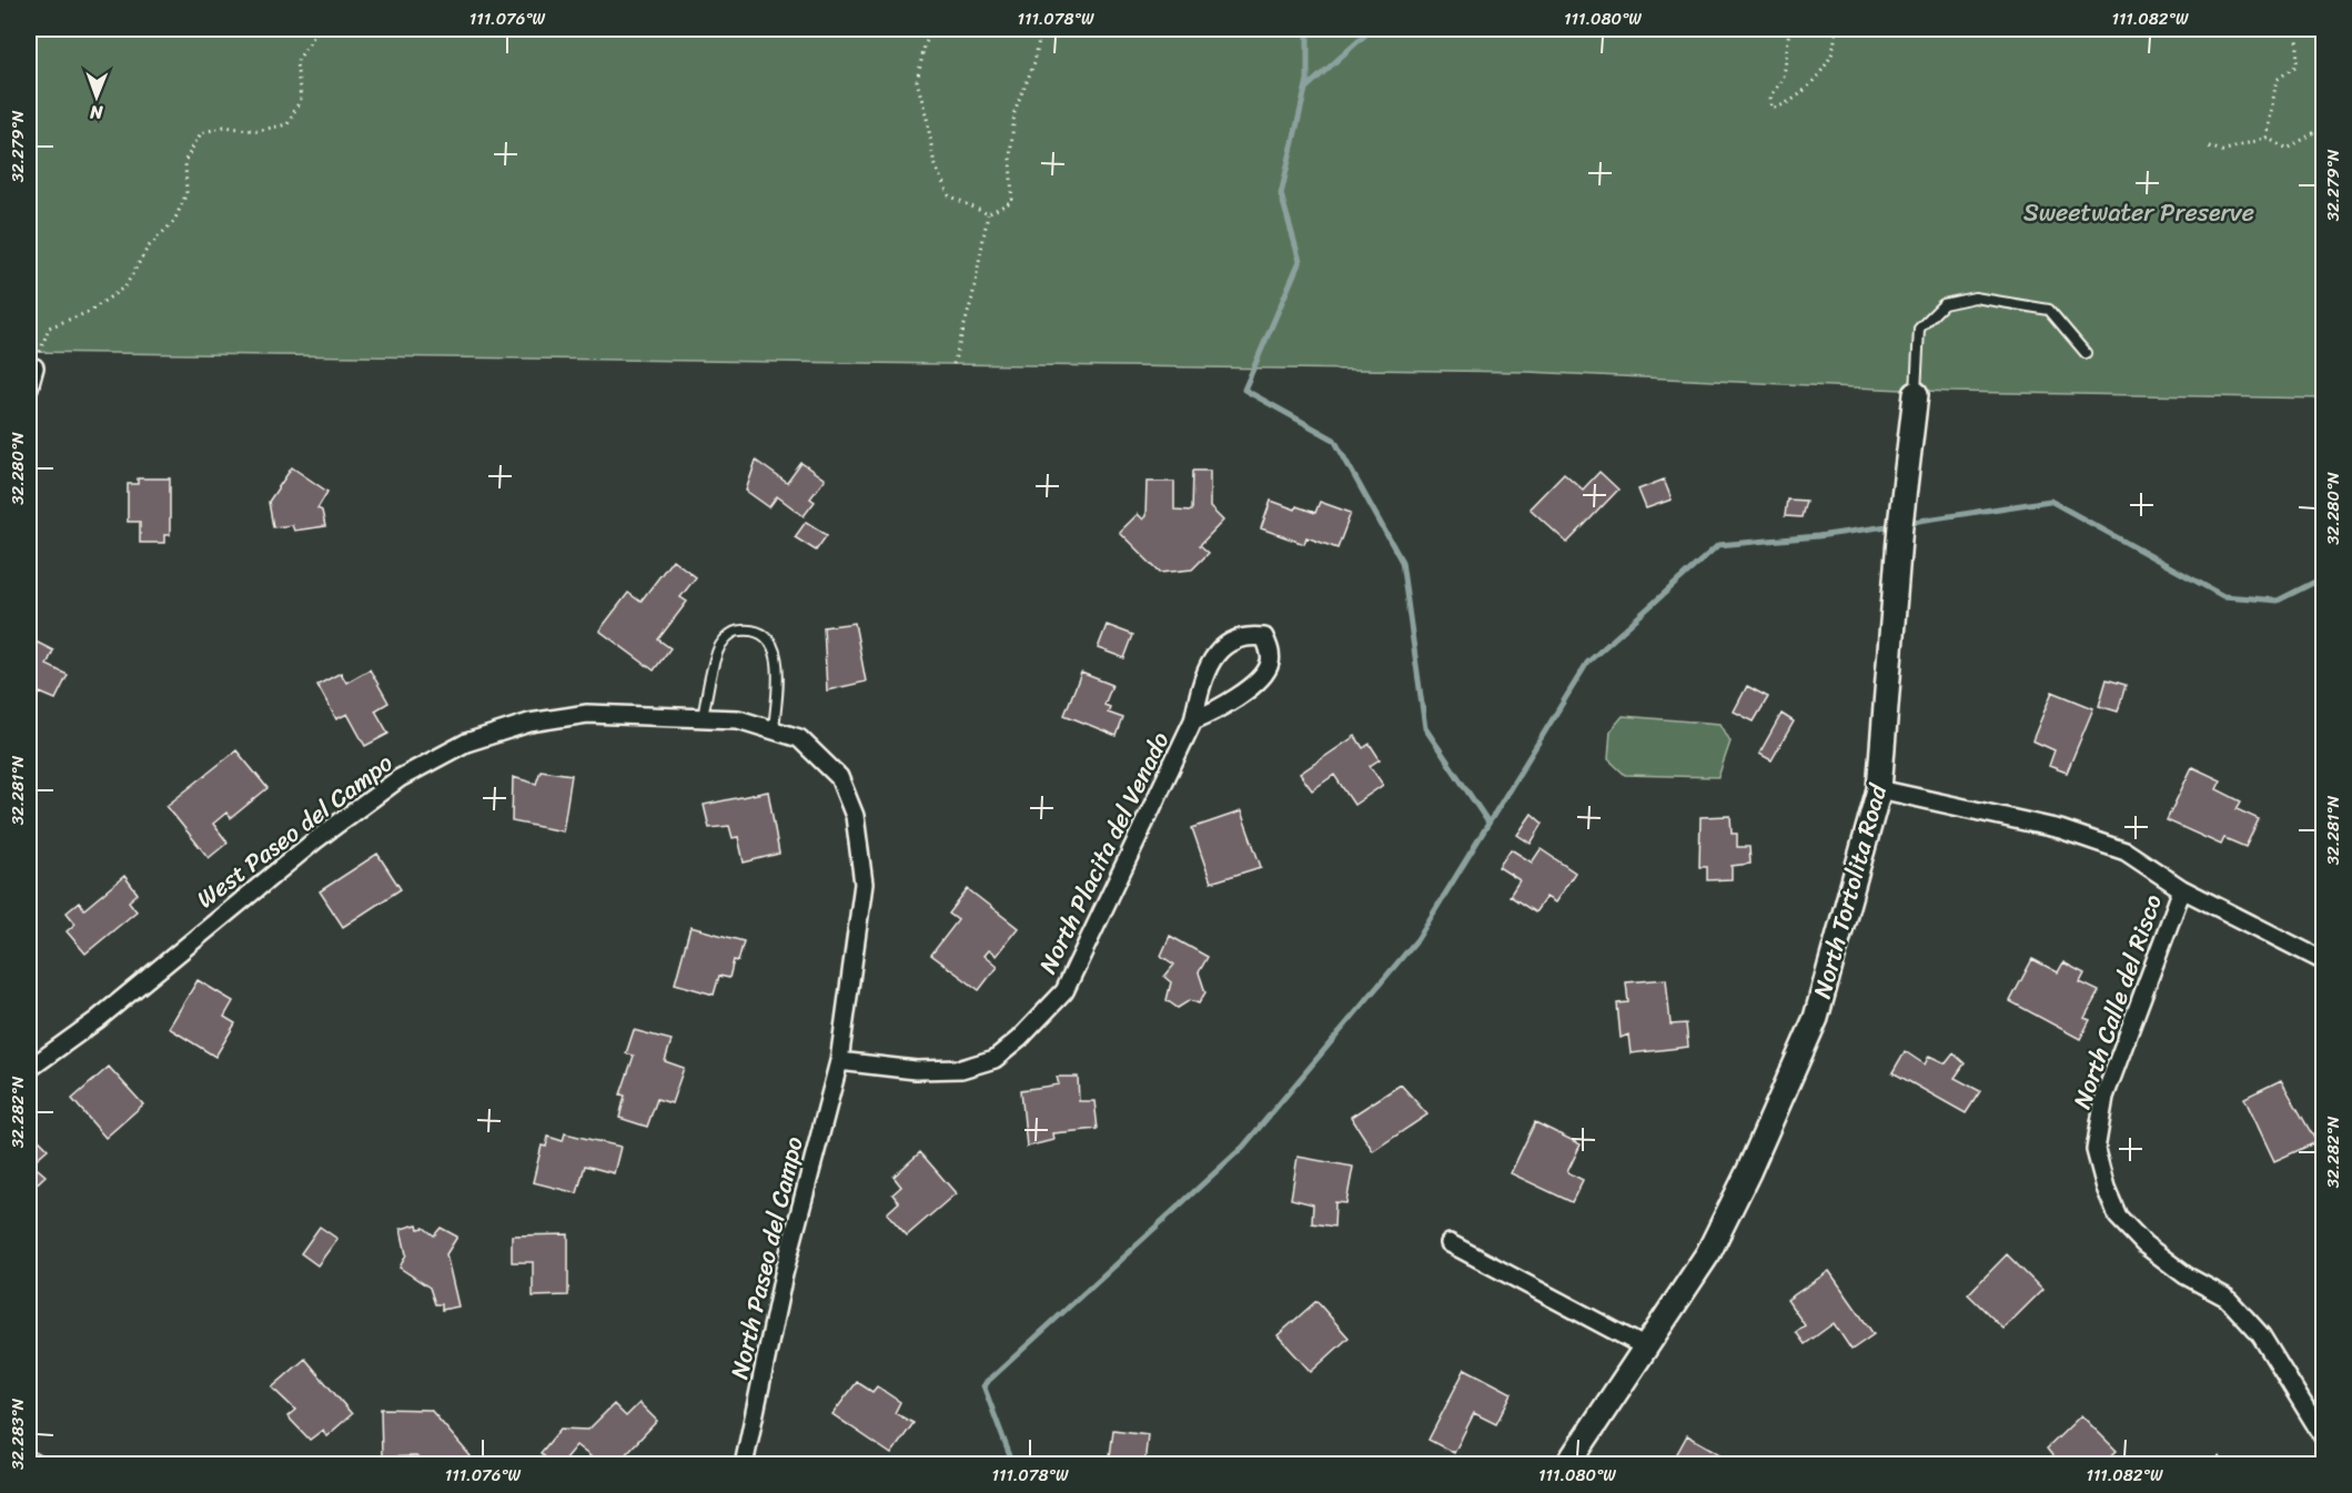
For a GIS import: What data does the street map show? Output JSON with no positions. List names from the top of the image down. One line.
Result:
{"streets":{"street":["West Paseo del Campo","North Placita del Venado","North Tortolita Road","North Calle del Risco","North Paseo del Campo"]},"crossings":[["West Paseo del Campo","North Placita del Venado"],["West Paseo del Campo","North Paseo del Campo"],["North Placita del Venado","North Paseo del Campo"]],"parks":["Sweetwater Preserve"],"north":"bottom","coordinates":["111.076°W","111.078°W","111.080°W","111.082°W","32.279°N","32.280°N","32.281°N","32.282°N","32.283°N"]}
